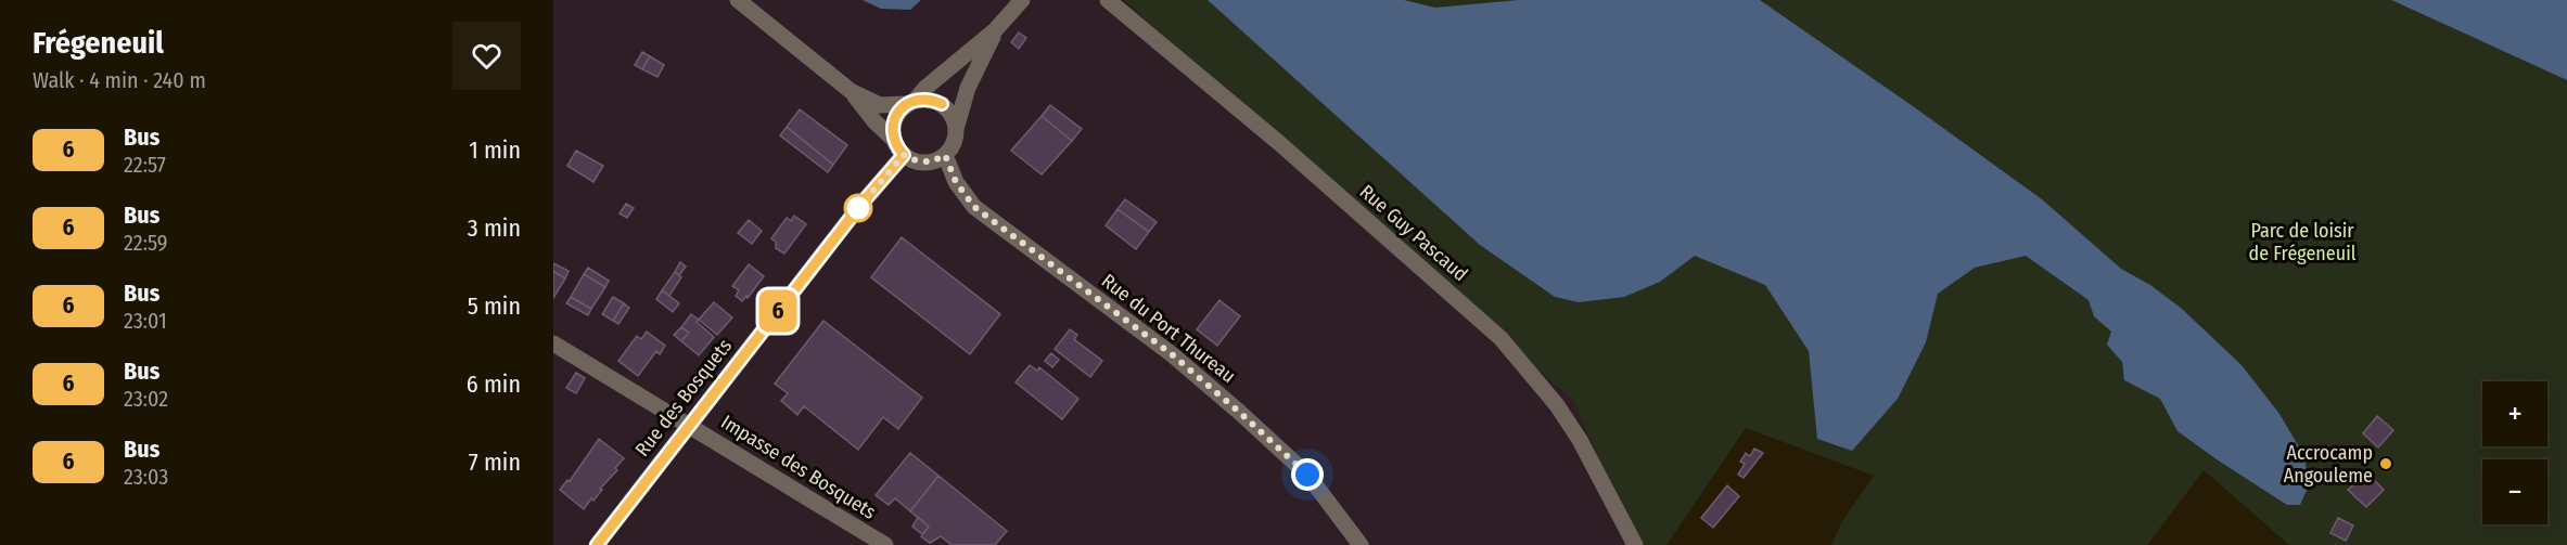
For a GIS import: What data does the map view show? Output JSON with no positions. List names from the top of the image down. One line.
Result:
{"streets":{"street":["Rue Guy Pascaud","Rue du Port Thureau","Rue des Bosquets","Impasse des Bosquets"]},"crossings":[["Rue du Port Thureau","Rue des Bosquets"],["Rue des Bosquets","Impasse des Bosquets"]],"parks":["Parc de loisir de Frégeneuil"],"places":["Accrocamp Angouleme"],"lines":["bus line 6"],"page":{"heading":["Frégeneuil","Walk · 4 min · 240 m"],"on_map":"6","list":[{"mark":"6","name":"Bus","note":"22:57","value":"1 min"},{"mark":"6","name":"Bus","note":"22:59","value":"3 min"},{"mark":"6","name":"Bus","note":"23:01","value":"5 min"},{"mark":"6","name":"Bus","note":"23:02","value":"6 min"},{"mark":"6","name":"Bus","note":"23:03","value":"7 min"}],"map_buttons":["+","−"]}}
